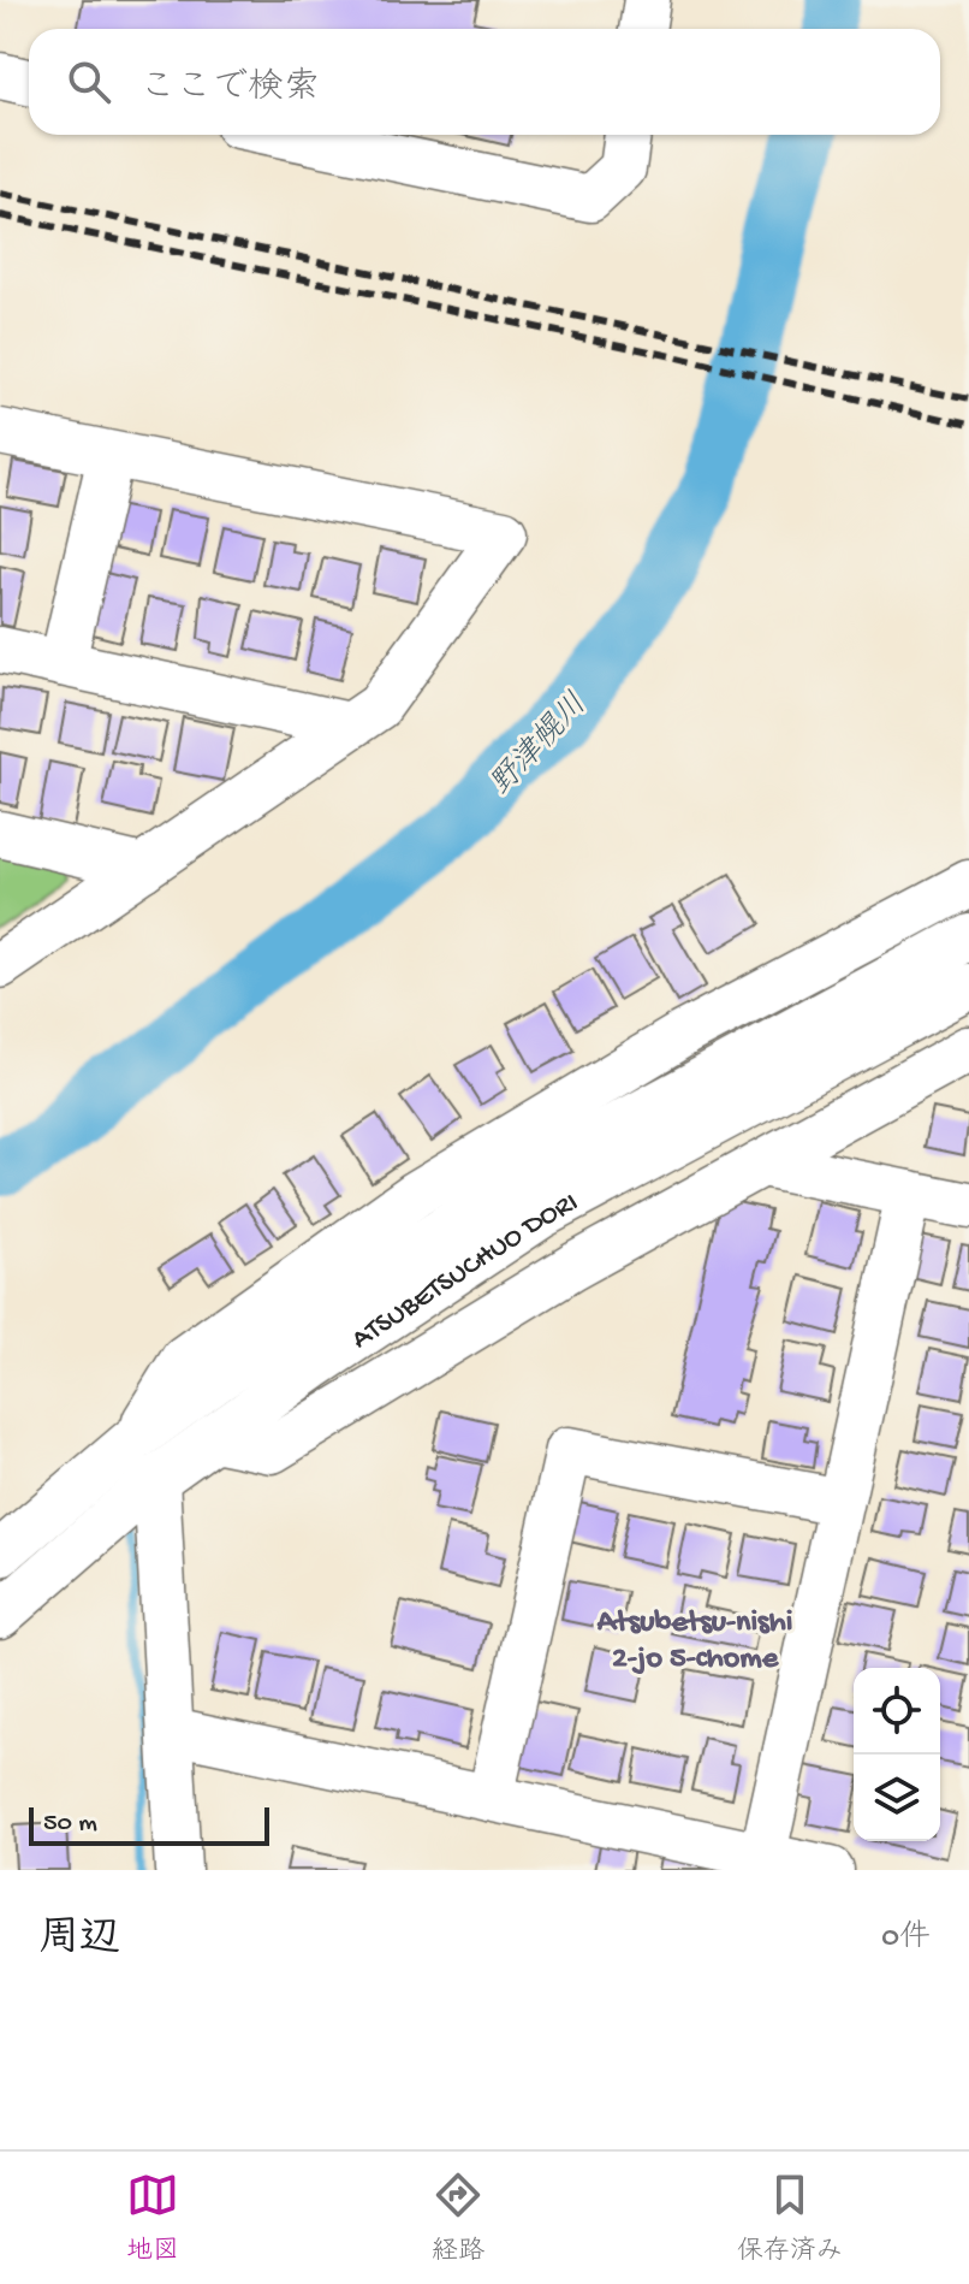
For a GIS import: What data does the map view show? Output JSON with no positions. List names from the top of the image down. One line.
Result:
{"streets":{"street":["ATSUBETSUCHUO DORI"]},"districts":["Atsubetsu-nishi 2-jo 5-chome"],"water":["野津幌川"],"scale_bar":"50 m","page":{"search":"ここで検索","scale":"50 m","heading":["周辺","0件"],"nav":["地図","経路","保存済み"]}}
